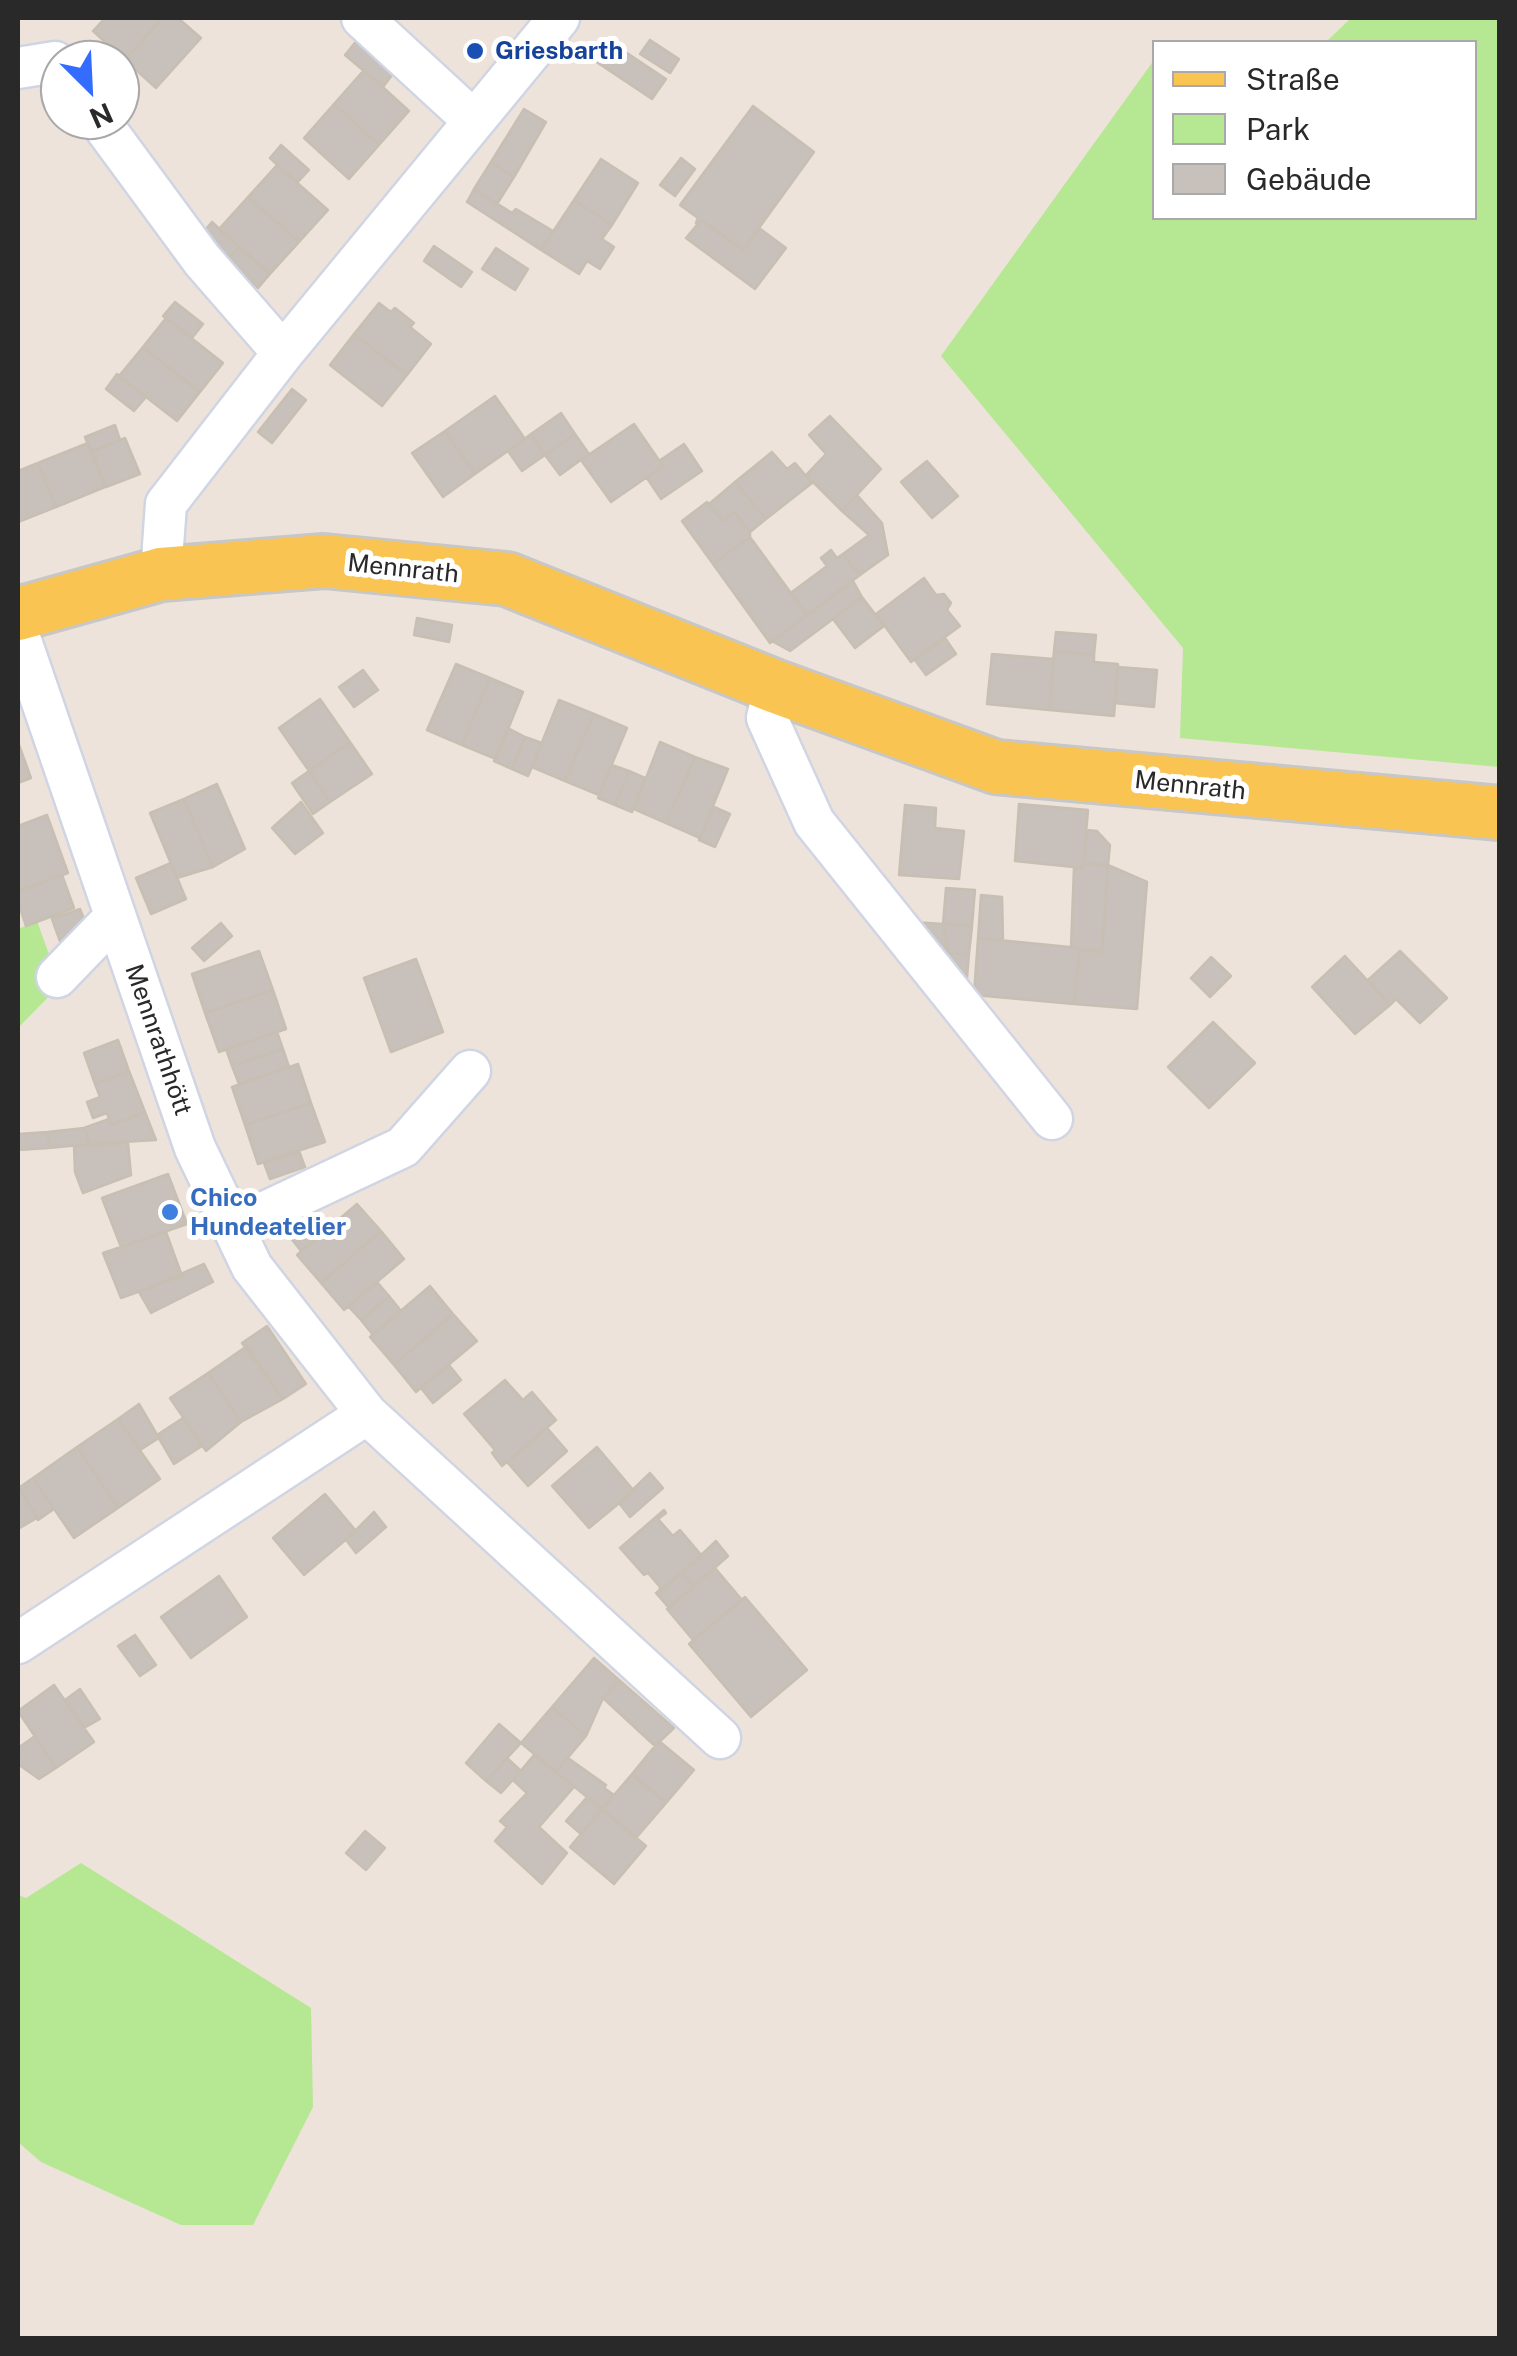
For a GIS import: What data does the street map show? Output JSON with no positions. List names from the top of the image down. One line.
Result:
{"streets":{"main road":["Mennrath"],"street":["Mennrathhött"]},"places":["Griesbarth","Chico Hundeatelier"],"legend":["Straße","Park","Gebäude"],"north":"bottom right"}
